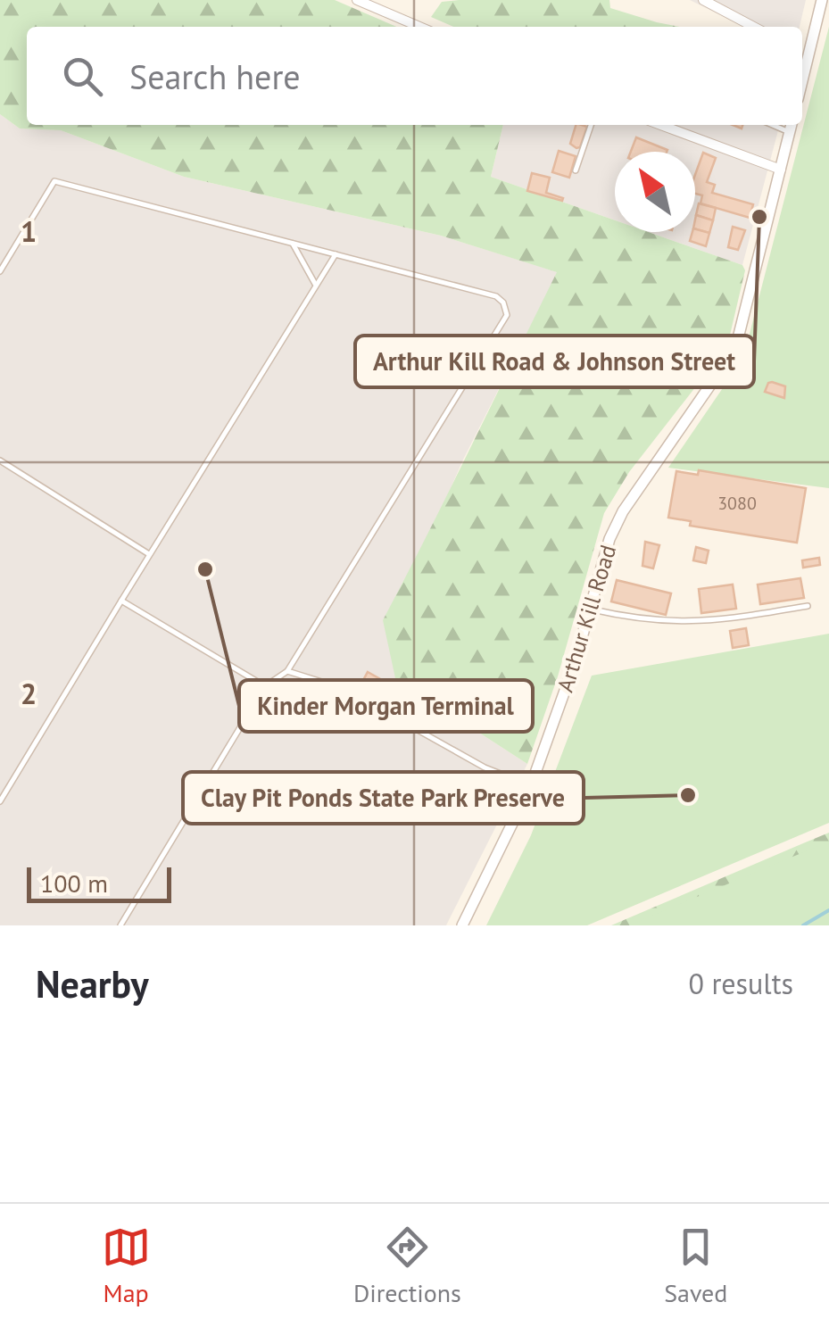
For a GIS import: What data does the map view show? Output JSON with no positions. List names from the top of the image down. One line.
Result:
{"streets":{"street":["Arthur Kill Road"]},"places":["Arthur Kill Road & Johnson Street","Kinder Morgan Terminal","Clay Pit Ponds State Park Preserve"],"house_numbers":["3080"],"scale_bar":"100 m","north":"top left","page":{"search":"Search here","scale":"100 m","heading":["Nearby","0 results"],"nav":["Map","Directions","Saved"]},"grid":{"rows":["1","2"]}}
